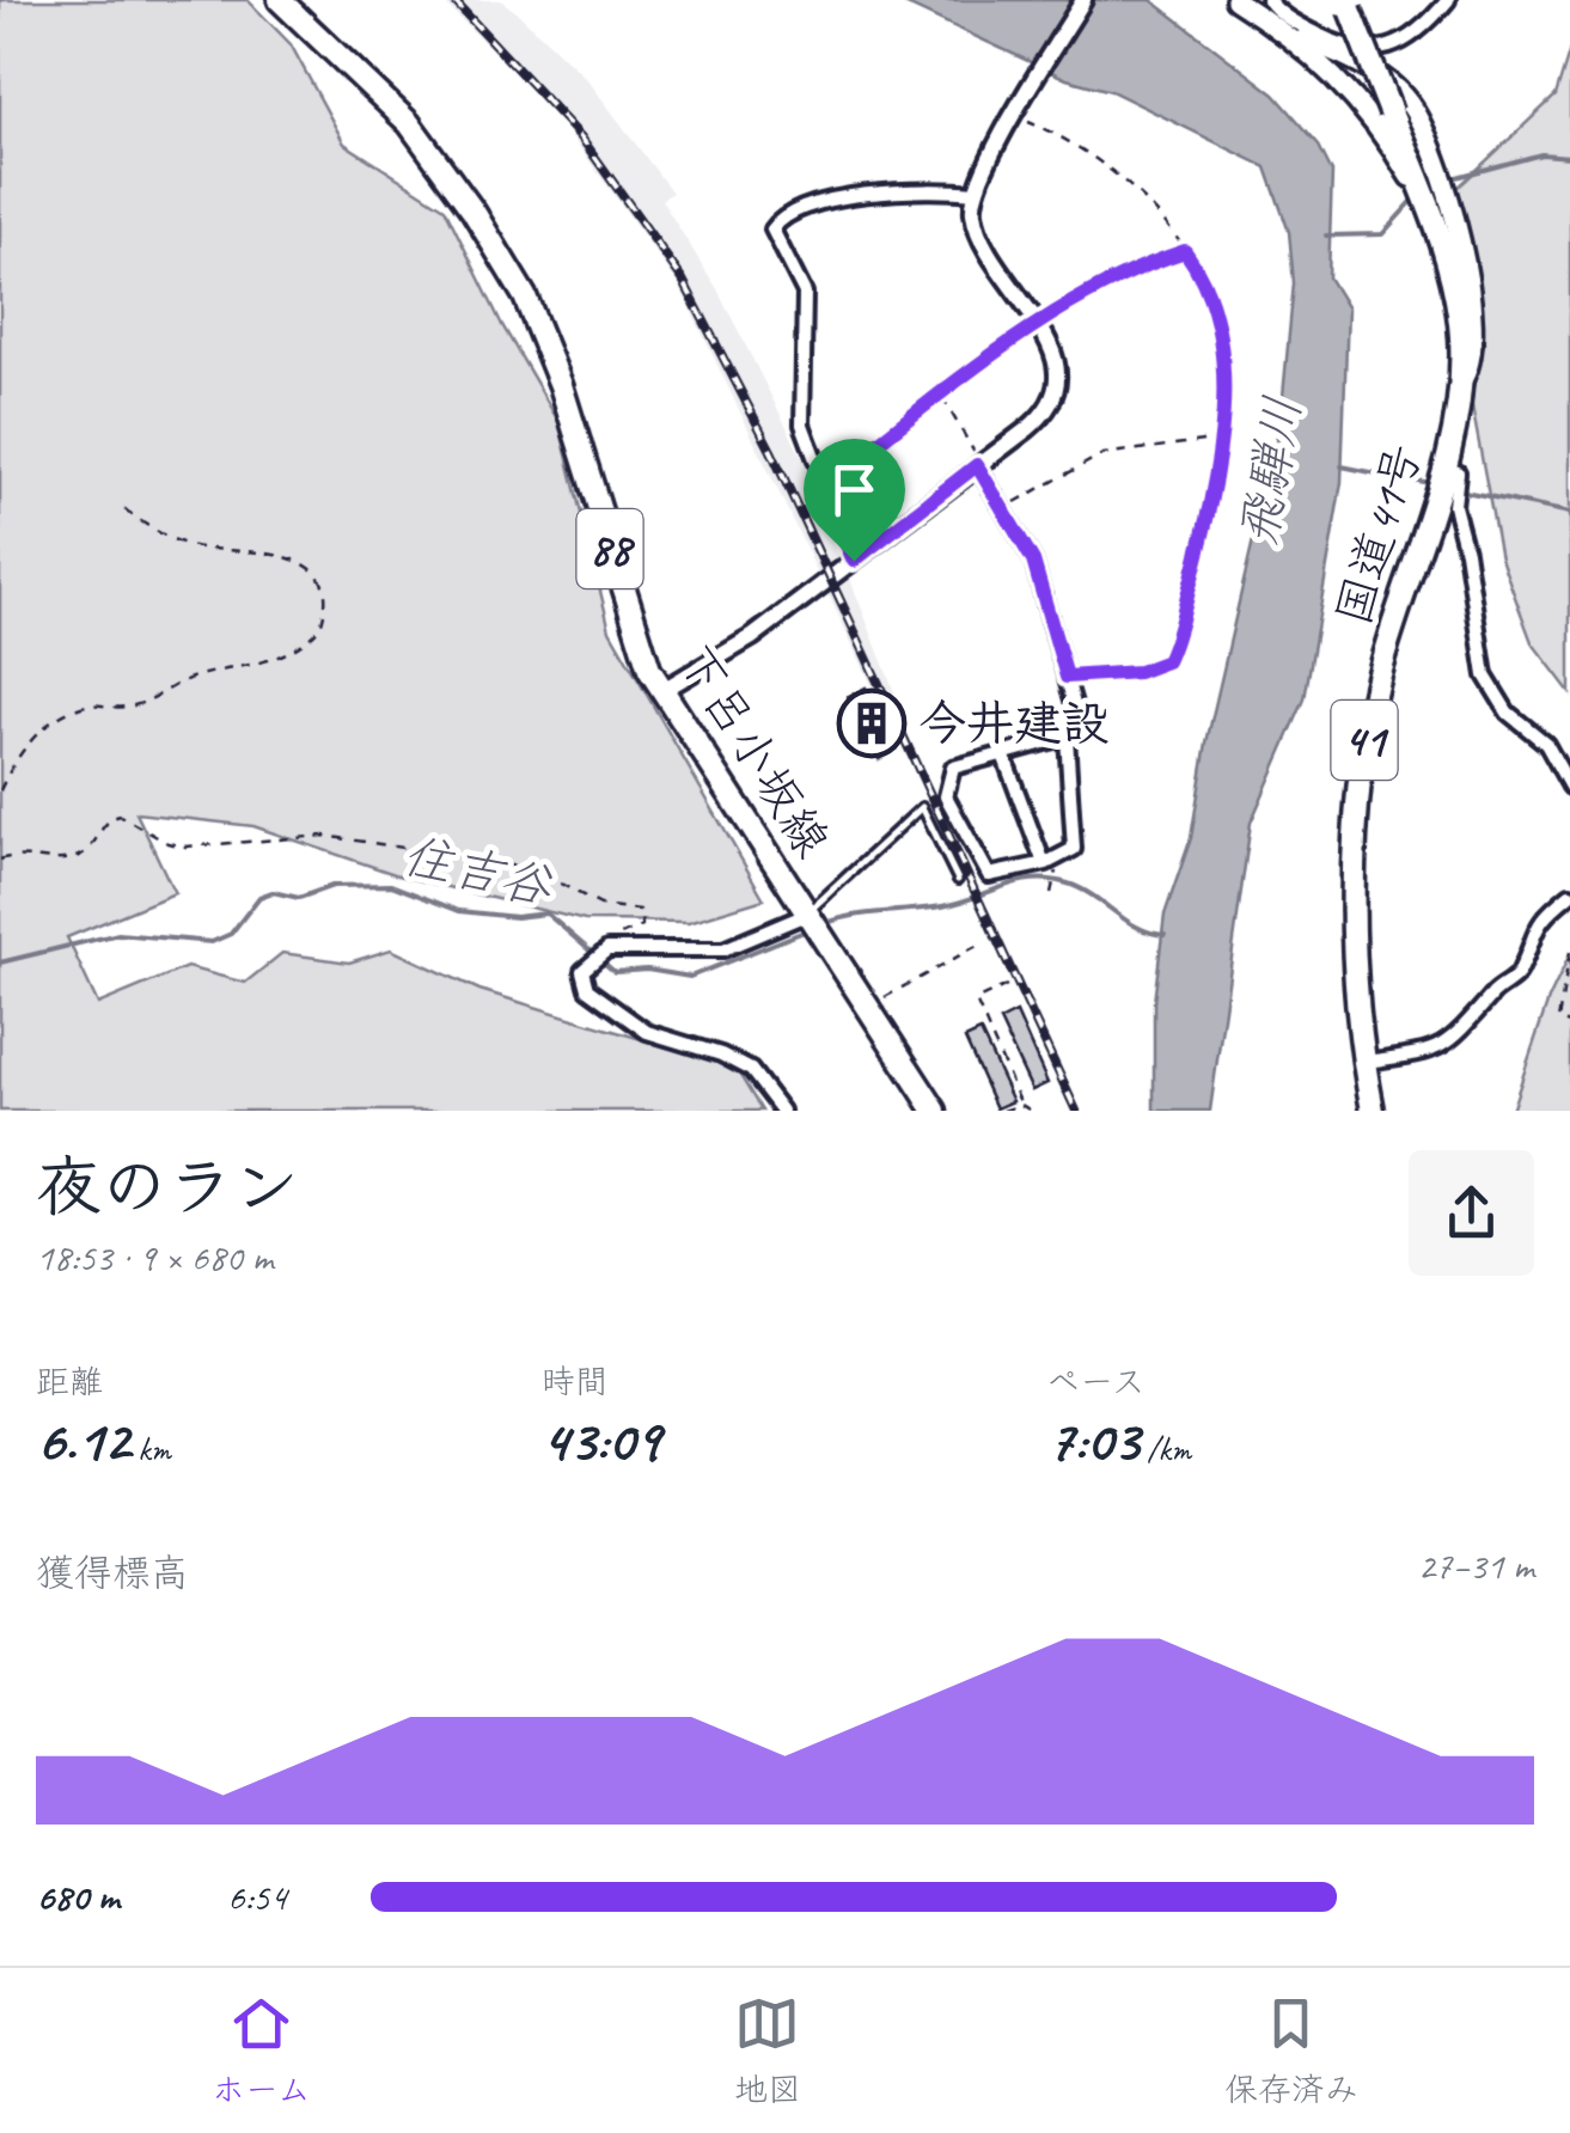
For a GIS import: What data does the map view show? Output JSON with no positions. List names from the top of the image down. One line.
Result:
{"streets":{"main road":["国道41号","88","41","下呂小坂線"]},"water":["飛騨川","住吉谷"],"places":{"building":["今井建設"]},"page":{"heading":["夜のラン","18:53 · 9 × 680 m"],"stats":[["距離","6.12 km"],["時間","43:09"],["ペース","7:03 /km"]],"chart":["獲得標高","27–31 m"],"list":[{"name":"680 m","note":"6:54"}],"tabs":["ホーム","地図","保存済み"]}}
